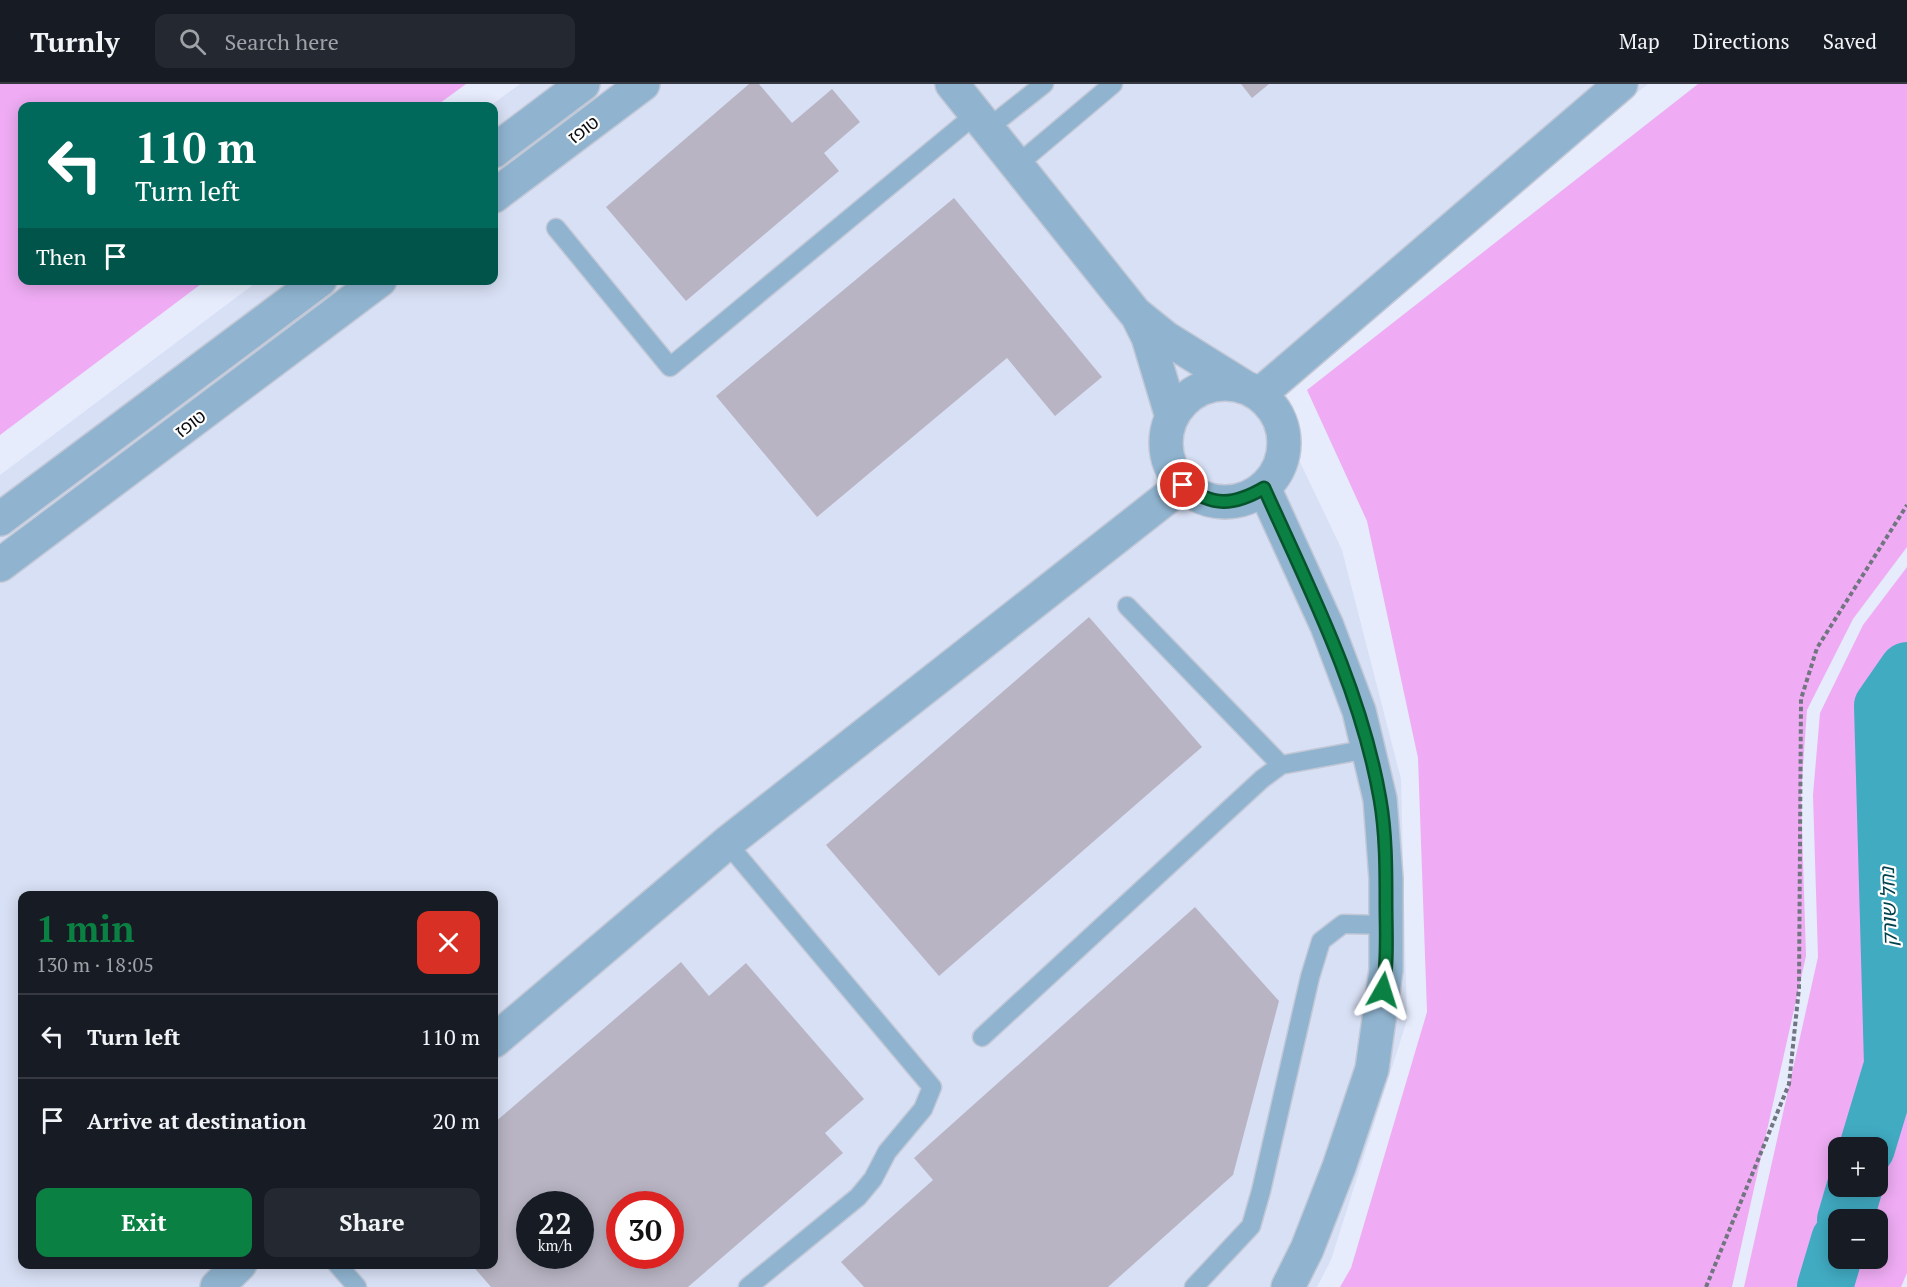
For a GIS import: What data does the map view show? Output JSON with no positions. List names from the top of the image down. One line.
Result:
{"streets":{"street":["טופז"]},"water":["נחל שורק"],"page":{"header":"Turnly","search":"Search here","nav":["Map","Directions","Saved"],"turn":["110 m","Turn left"],"then":"Then","heading":["1 min","130 m · 18:05"],"list":[{"name":"Turn left","value":"110 m"},{"name":"Arrive at destination","value":"20 m"}],"map_buttons":["+","−"],"buttons":["Exit","Share"],"speed":"22 km/h","limit":"30"}}
